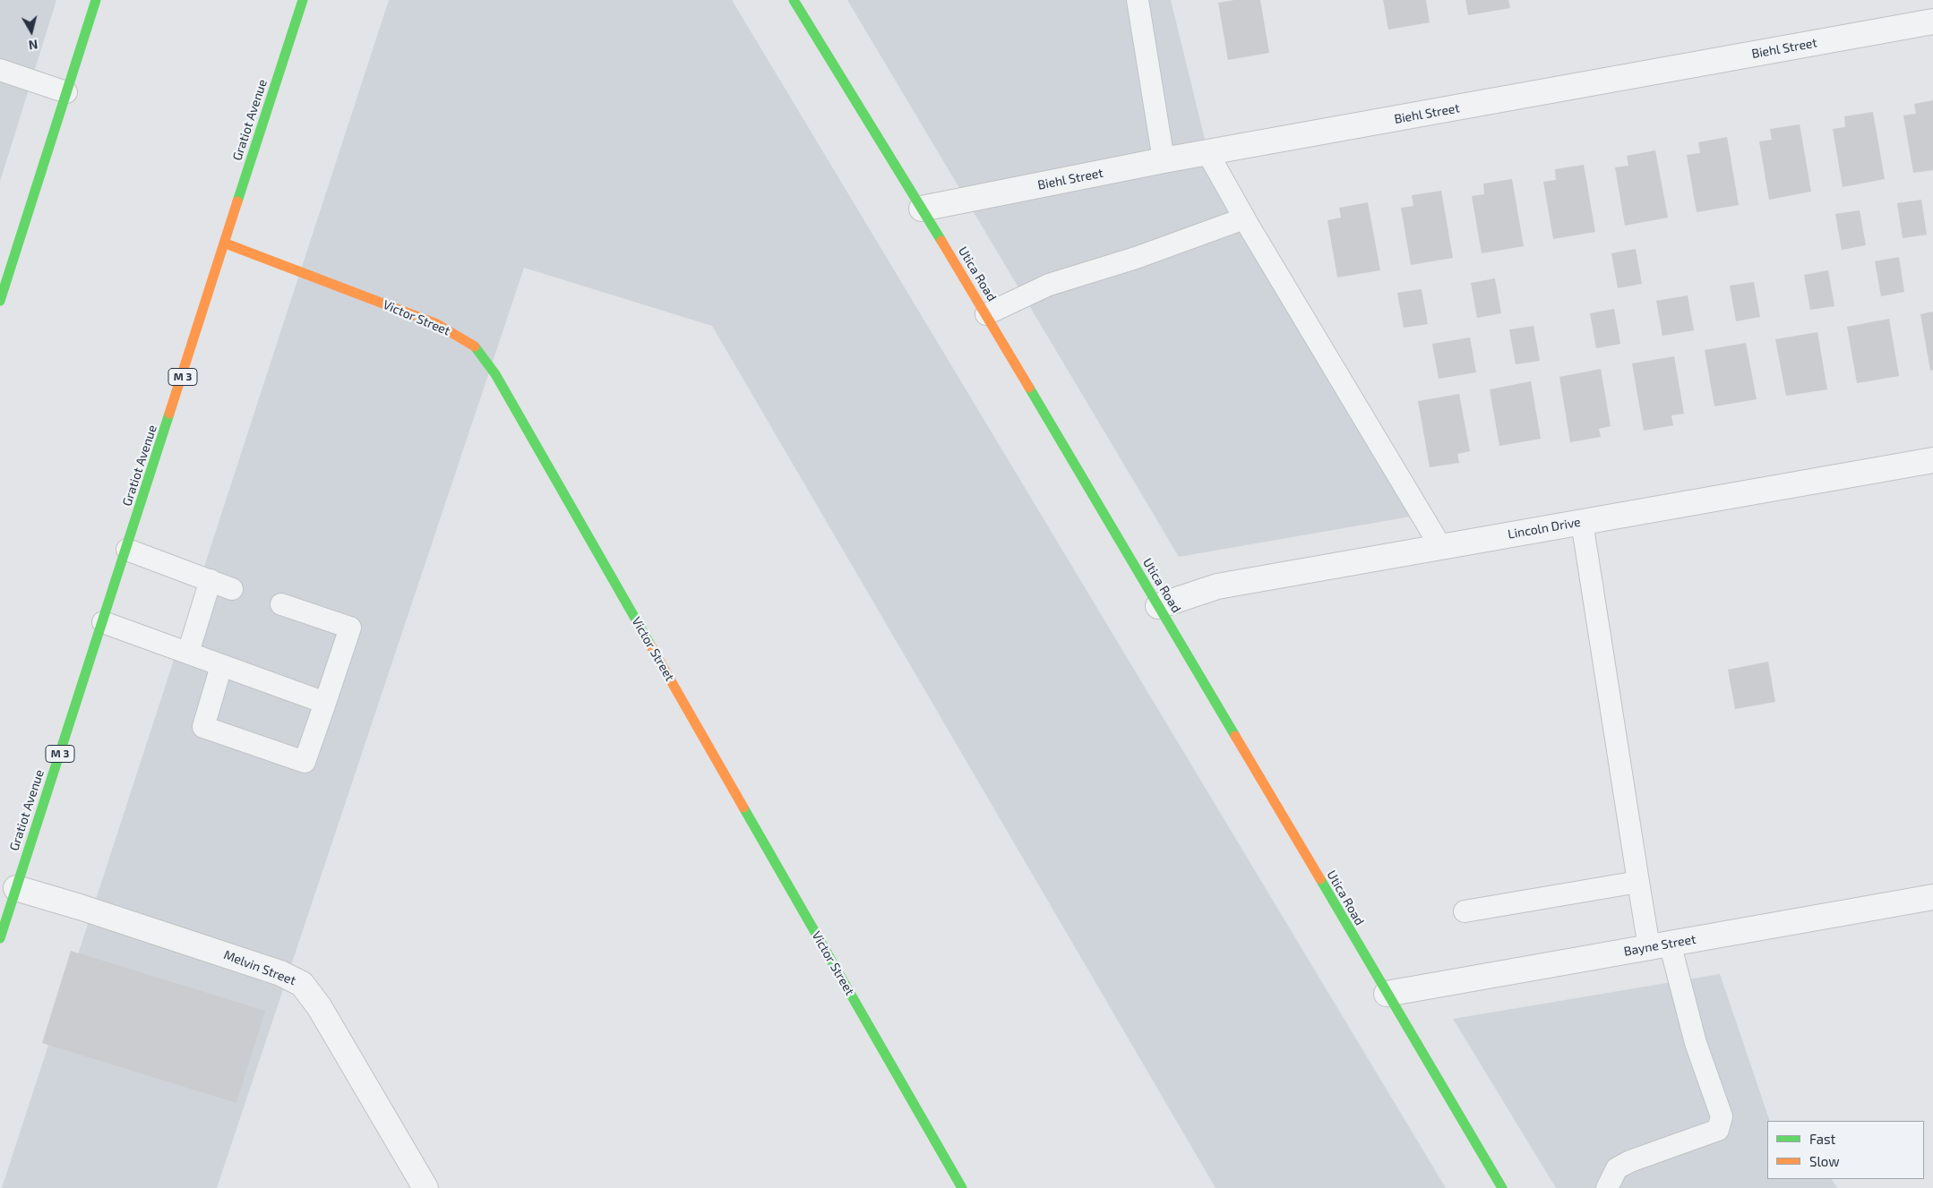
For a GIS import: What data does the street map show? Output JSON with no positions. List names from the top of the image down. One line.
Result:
{"streets":{"main road":["Gratiot Avenue","Utica Road","Victor Street","M 3"],"street":["Biehl Street","Lincoln Drive","Bayne Street","Melvin Street"]},"crossings":[["Biehl Street","Utica Road"],["Gratiot Avenue","Victor Street"],["Gratiot Avenue","Melvin Street"],["Utica Road","Lincoln Drive"],["Utica Road","Bayne Street"]],"legend":["Fast","Slow"],"north":"bottom"}
